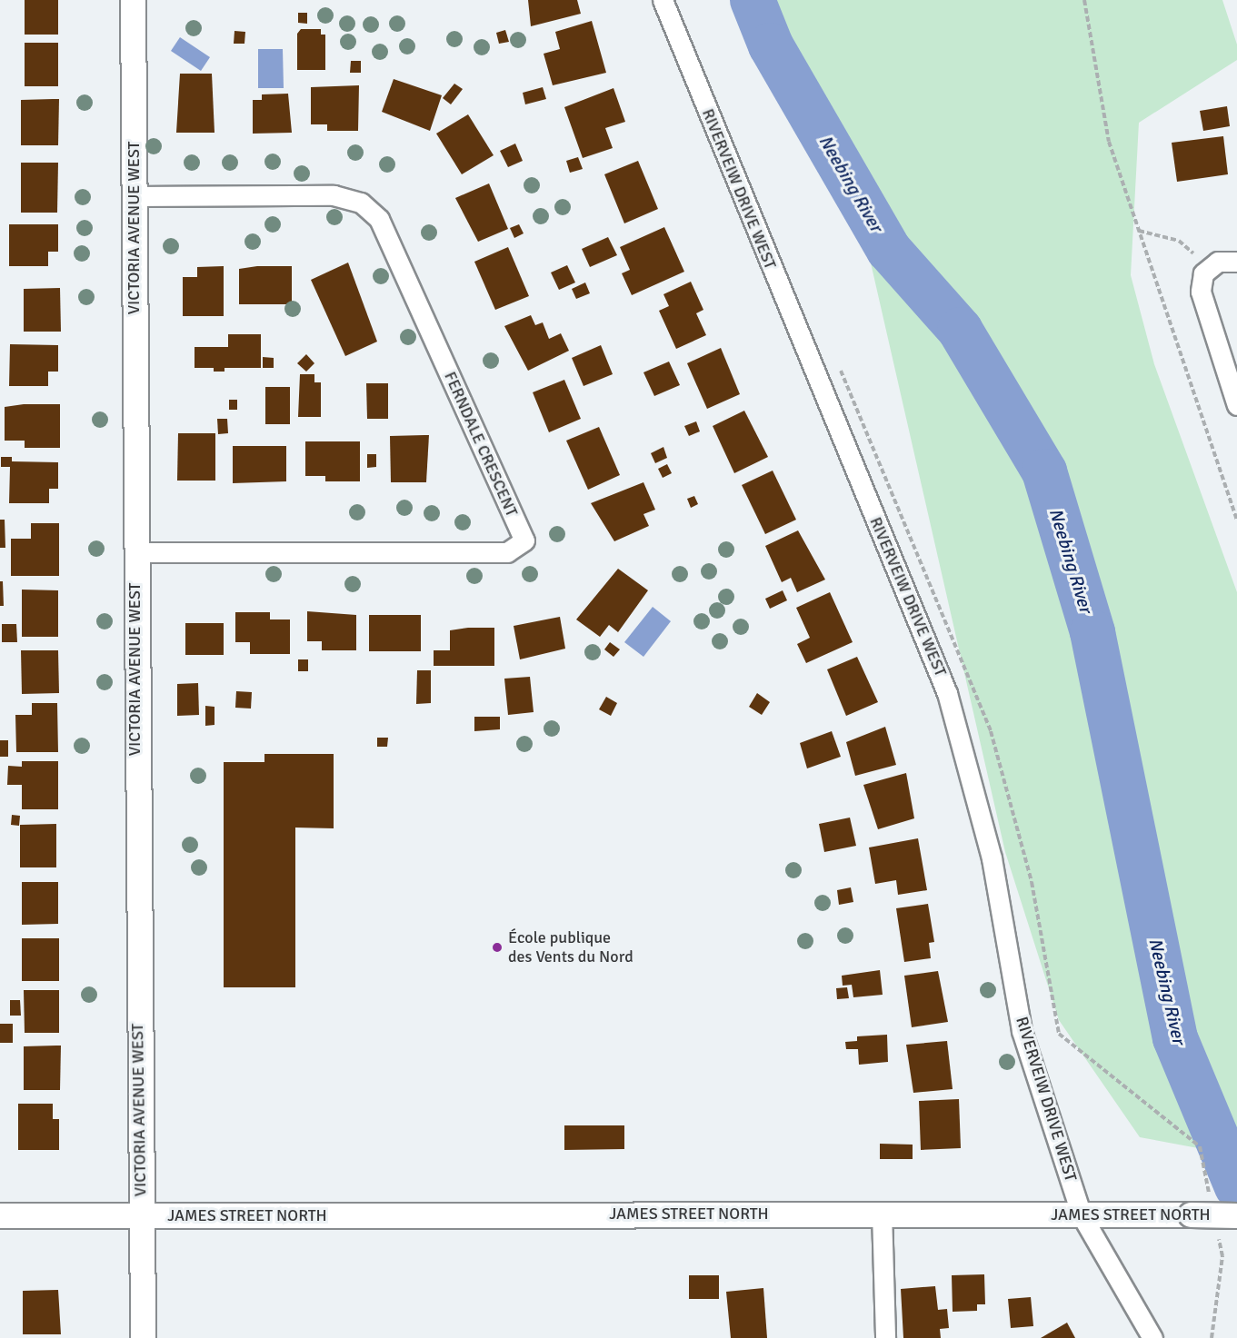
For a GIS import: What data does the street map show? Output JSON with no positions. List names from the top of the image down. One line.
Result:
{"streets":{"street":["RIVERVEIW DRIVE WEST","VICTORIA AVENUE WEST","FERNDALE CRESCENT","JAMES STREET NORTH"]},"crossings":[["RIVERVEIW DRIVE WEST","JAMES STREET NORTH"],["VICTORIA AVENUE WEST","FERNDALE CRESCENT"],["VICTORIA AVENUE WEST","JAMES STREET NORTH"]],"water":["Neebing River"],"places":["École publique des Vents du Nord"]}
